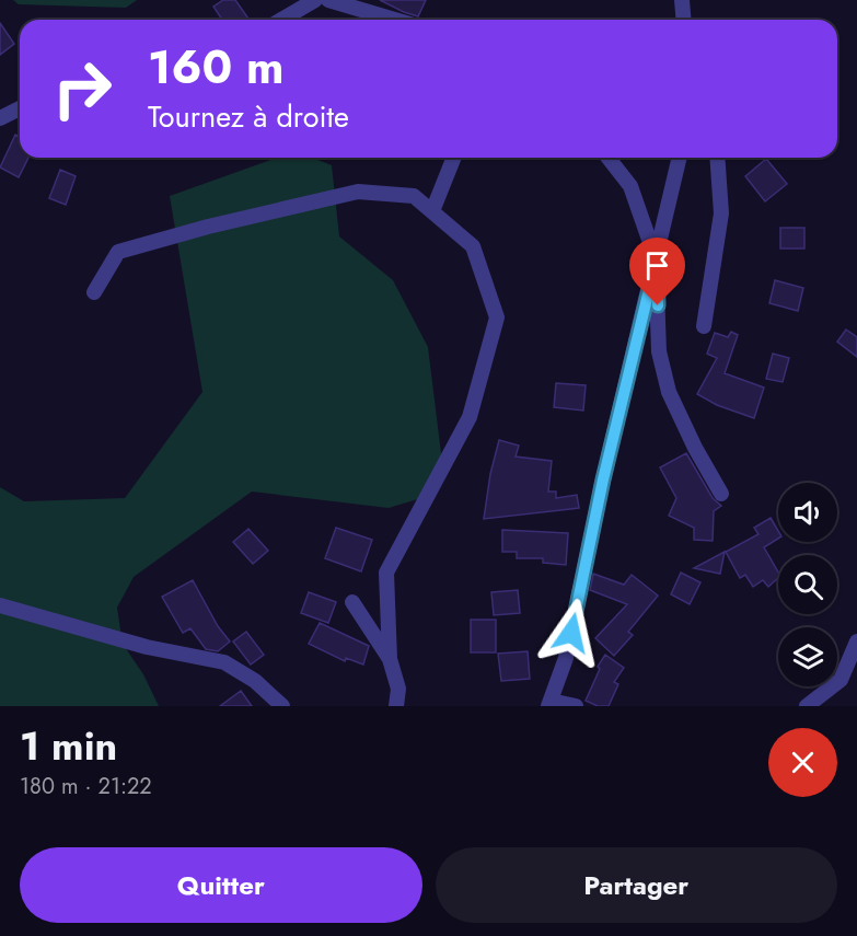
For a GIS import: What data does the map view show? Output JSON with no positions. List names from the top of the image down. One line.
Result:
{"page":{"turn":["160 m","Tournez à droite"],"heading":["1 min","180 m · 21:22"],"buttons":["Quitter","Partager"]}}
